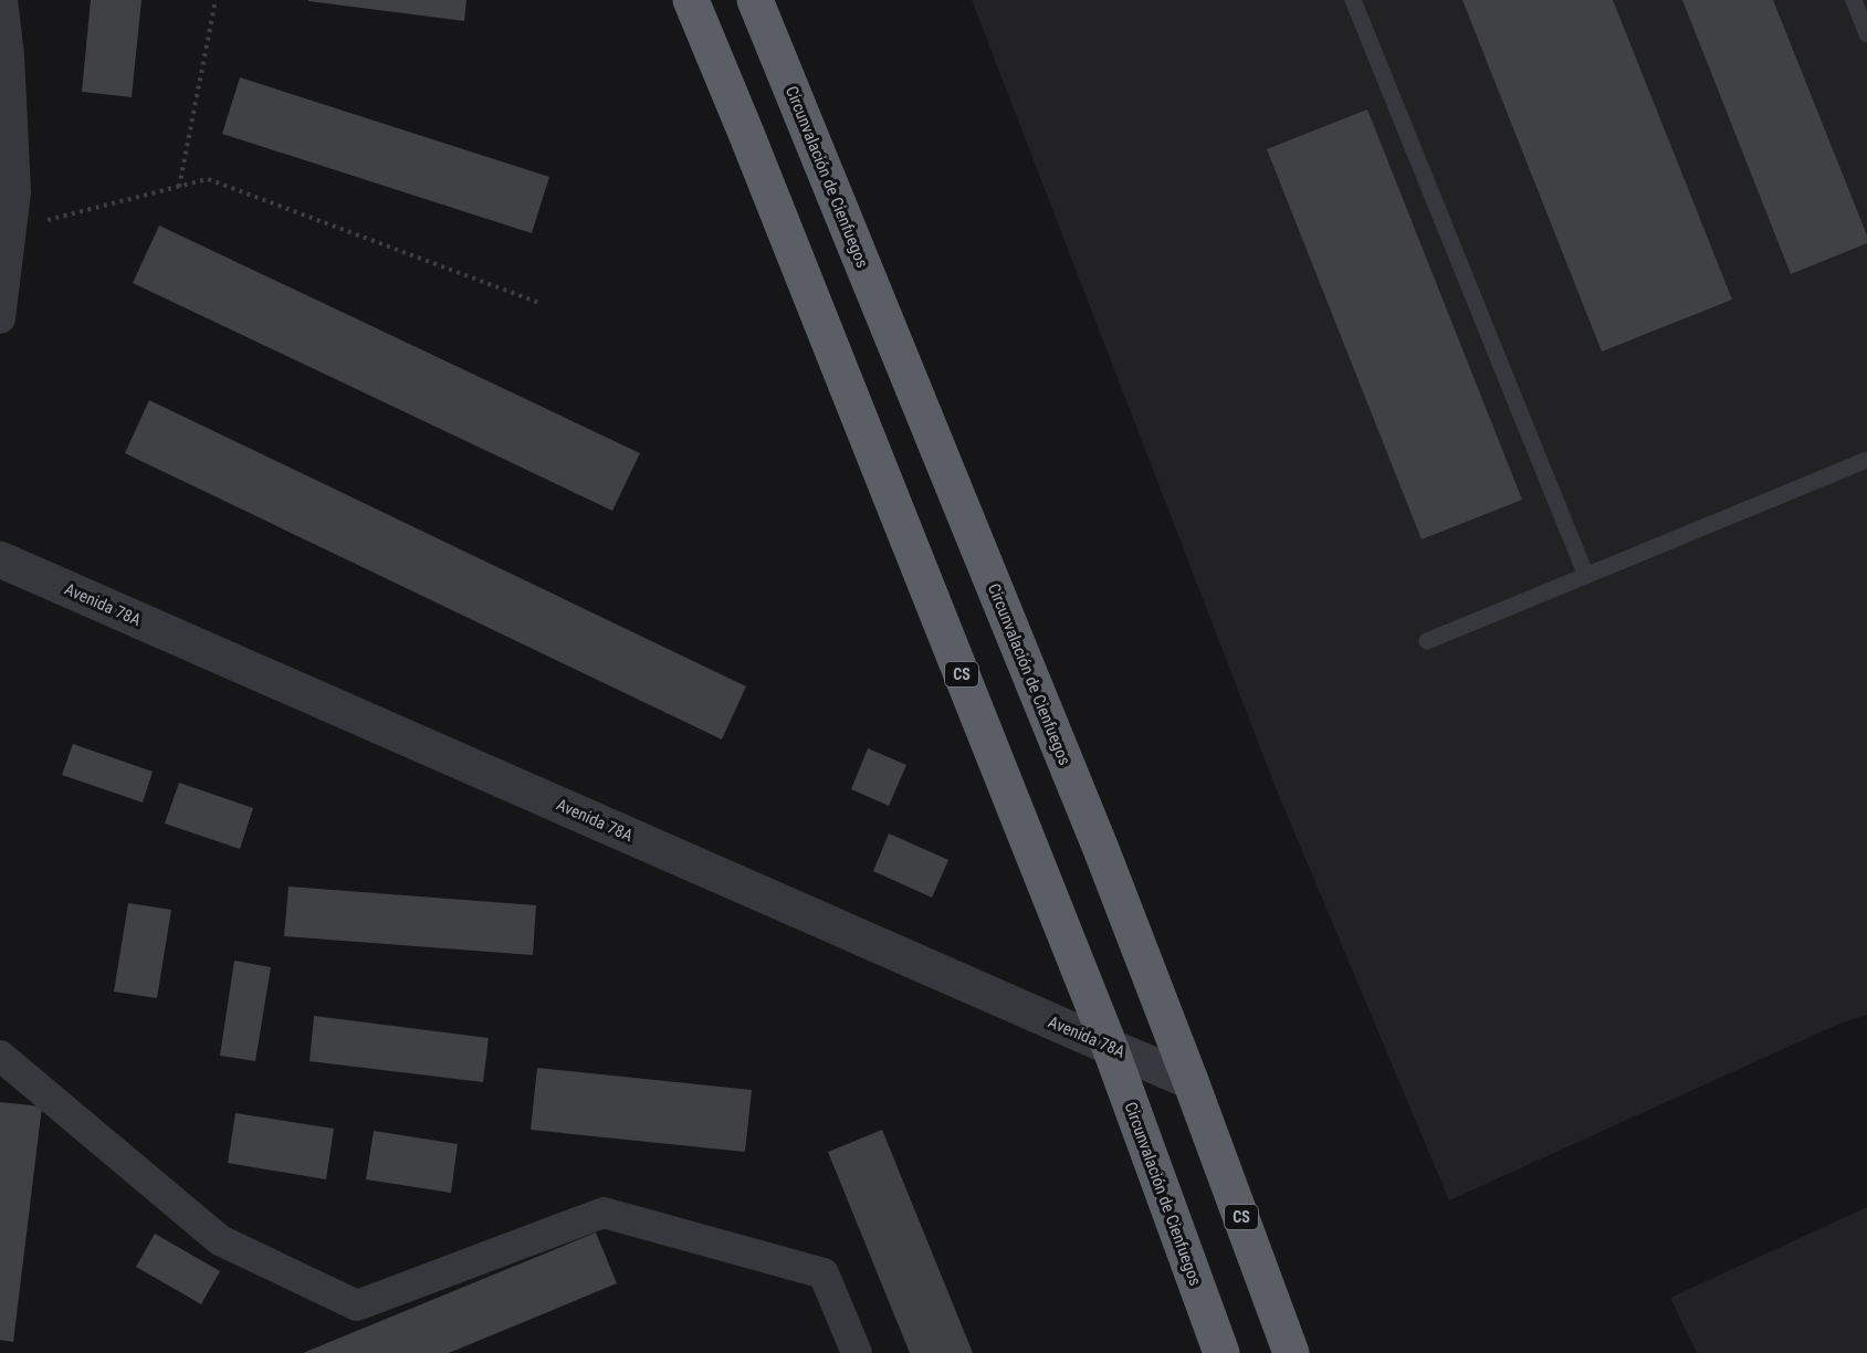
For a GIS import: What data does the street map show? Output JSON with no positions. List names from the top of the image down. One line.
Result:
{"streets":{"highway":["Circunvalación de Cienfuegos","CS"],"street":["Avenida 78A"]},"crossings":[["Circunvalación de Cienfuegos","Avenida 78A"]]}
